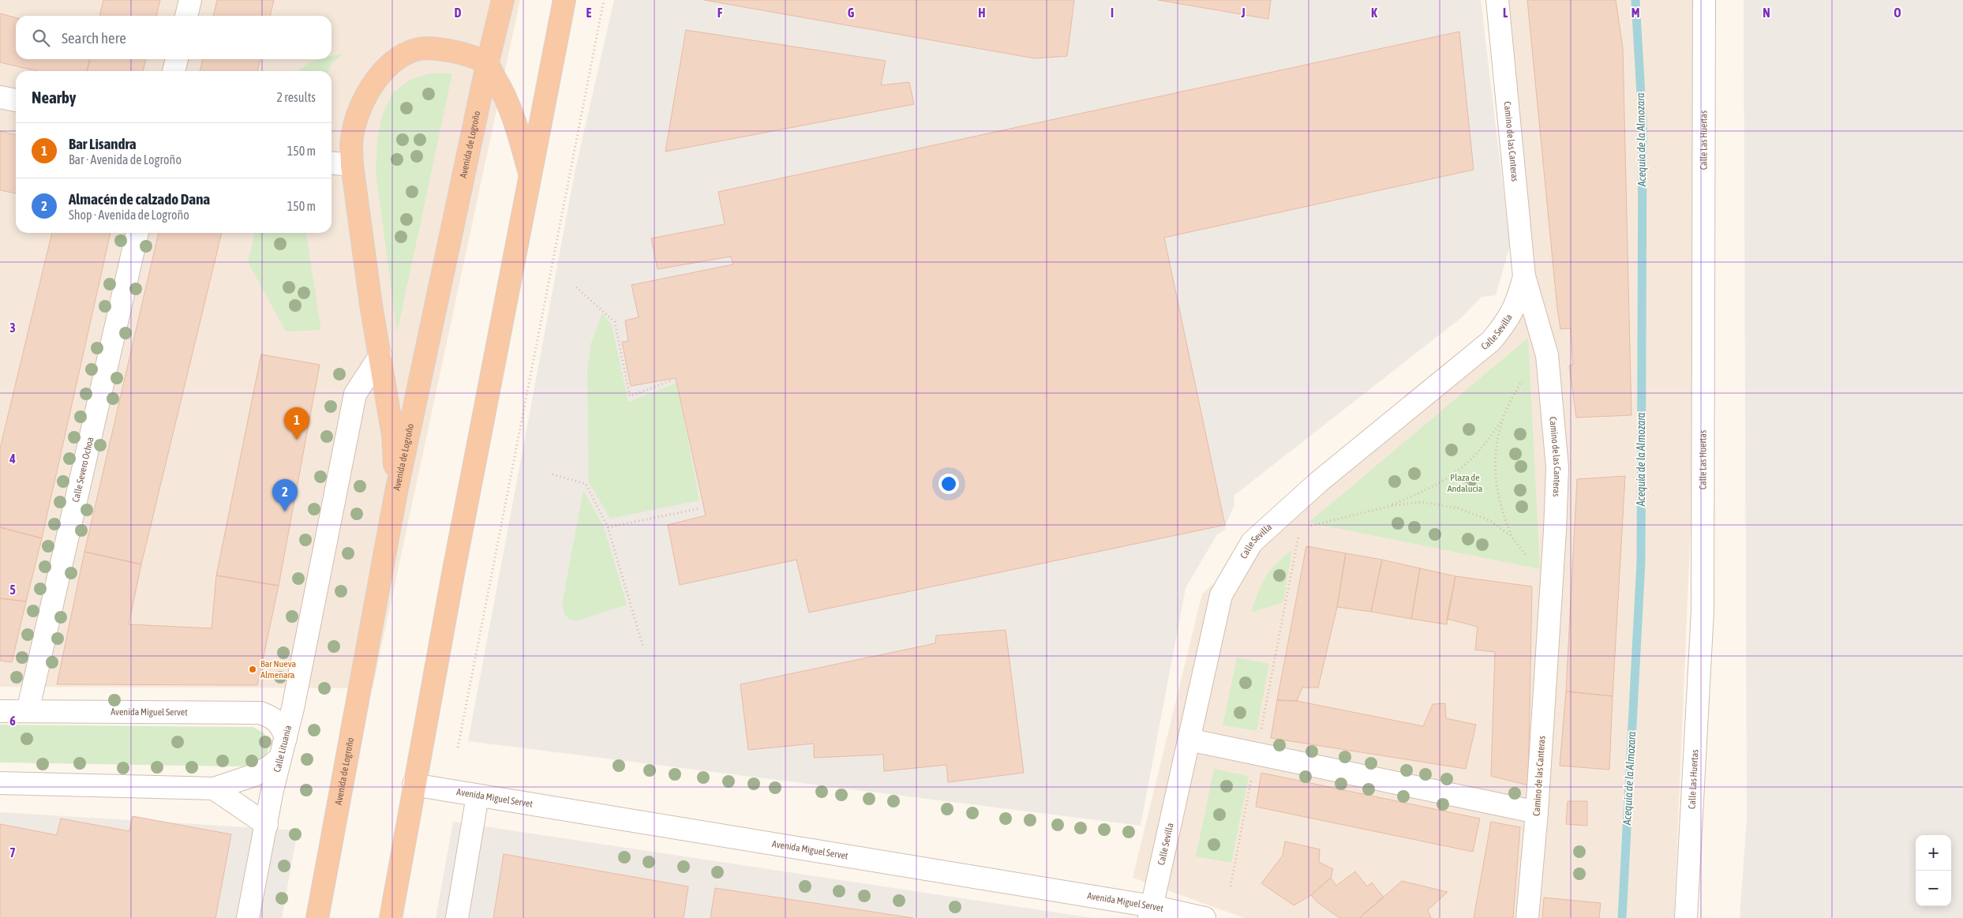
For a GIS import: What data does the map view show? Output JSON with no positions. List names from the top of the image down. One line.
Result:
{"streets":{"highway":["Avenida de Logroño"],"street":["Calle Las Huertas","Camino de las Canteras","Calle Sevilla","Calle Severo Ochoa","Avenida Miguel Servet","Calle Lituania"]},"crossings":[["Camino de las Canteras","Calle Sevilla"],["Calle Sevilla","Avenida Miguel Servet"],["Calle Severo Ochoa","Avenida Miguel Servet"],["Avenida Miguel Servet","Calle Lituania"]],"water":["Acequia de la Almozara"],"parks":["Plaza de Andalucía"],"places":["Bar Nueva Almenara"],"page":{"search":"Search here","heading":["Nearby","2 results"],"list":[{"mark":"1","name":"Bar Lisandra","note":"Bar · Avenida de Logroño","value":"150 m"},{"mark":"2","name":"Almacén de calzado Dana","note":"Shop · Avenida de Logroño","value":"150 m"}],"pins":["1","2"],"map_buttons":["+","−"]},"grid":{"columns":["D","E","F","G","H","I","J","K","L","M","N","O"],"rows":["3","4","5","6","7"]}}
